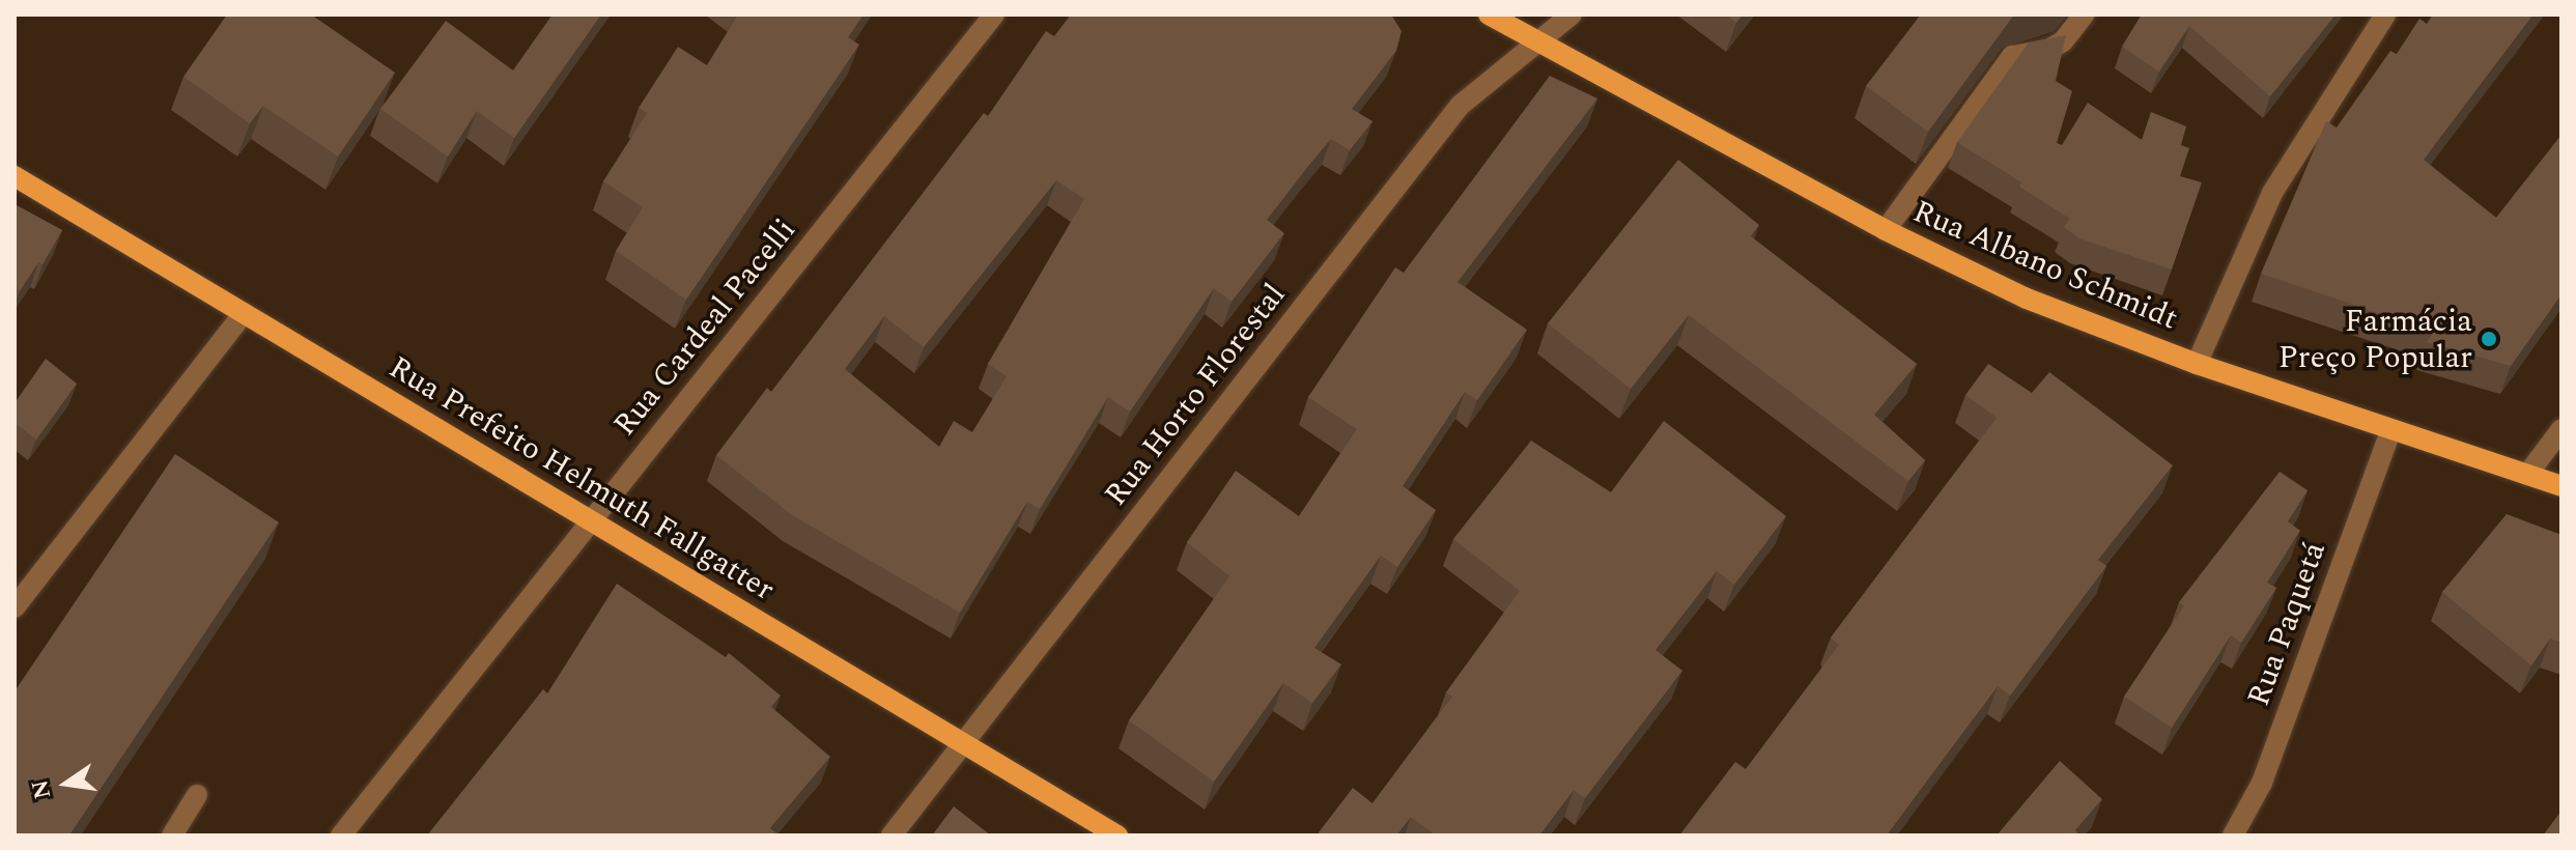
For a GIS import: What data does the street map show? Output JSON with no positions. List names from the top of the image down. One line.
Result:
{"streets":{"main road":["Rua Albano Schmidt","Rua Prefeito Helmuth Fallgatter"],"street":["Rua Cardeal Pacelli","Rua Horto Florestal","Rua Paquetá"]},"crossings":[["Rua Albano Schmidt","Rua Horto Florestal"],["Rua Albano Schmidt","Rua Paquetá"],["Rua Cardeal Pacelli","Rua Prefeito Helmuth Fallgatter"],["Rua Horto Florestal","Rua Prefeito Helmuth Fallgatter"]],"places":["Farmácia Preço Popular"],"north":"left"}
